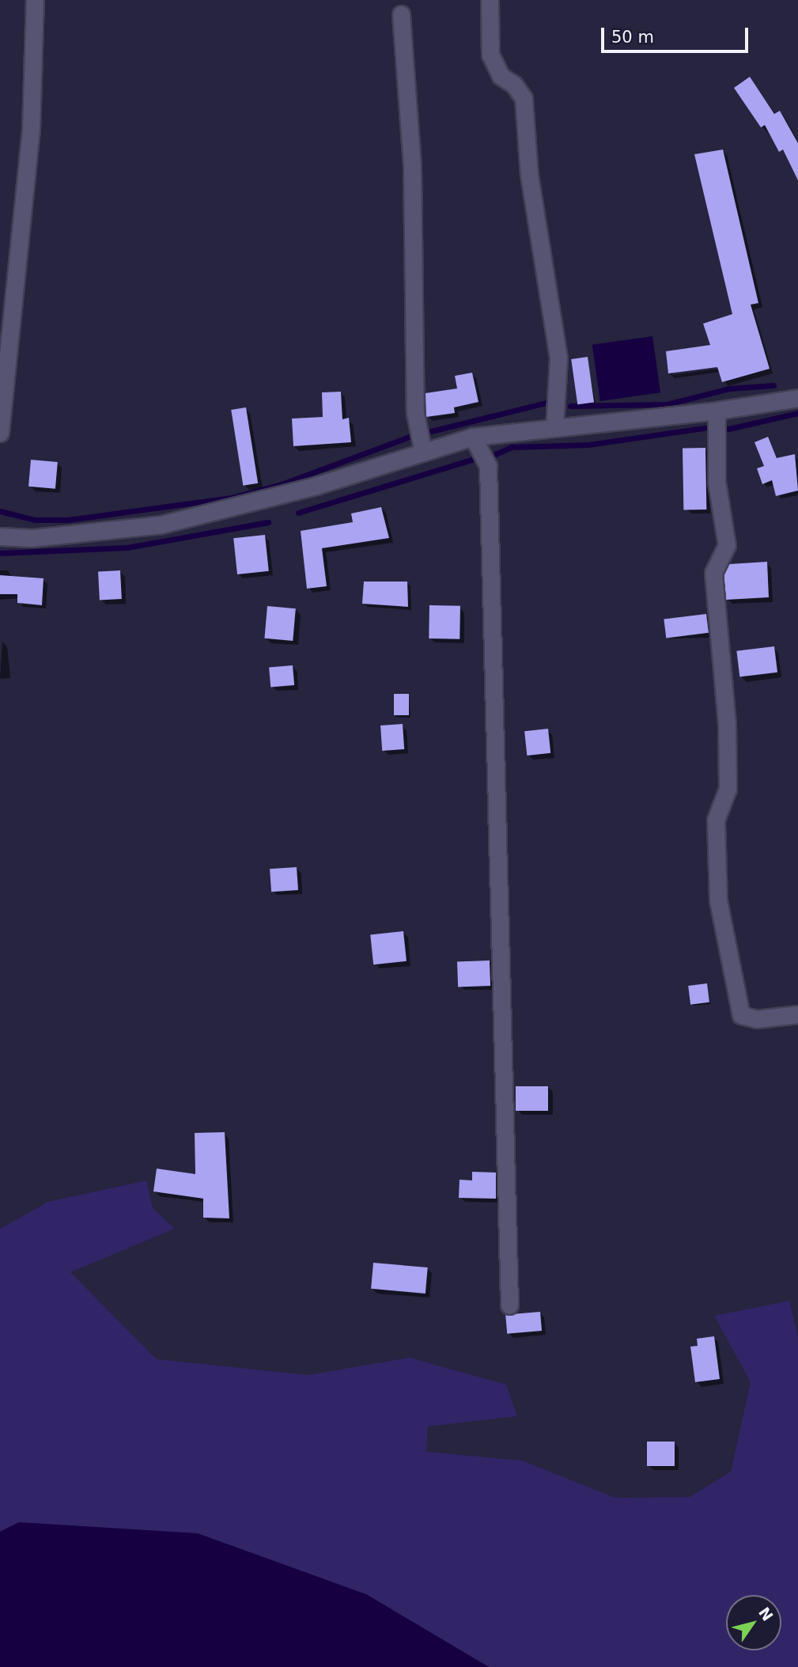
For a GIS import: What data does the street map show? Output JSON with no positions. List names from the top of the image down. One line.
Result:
{"scale_bar":"50 m","north":"top right"}
